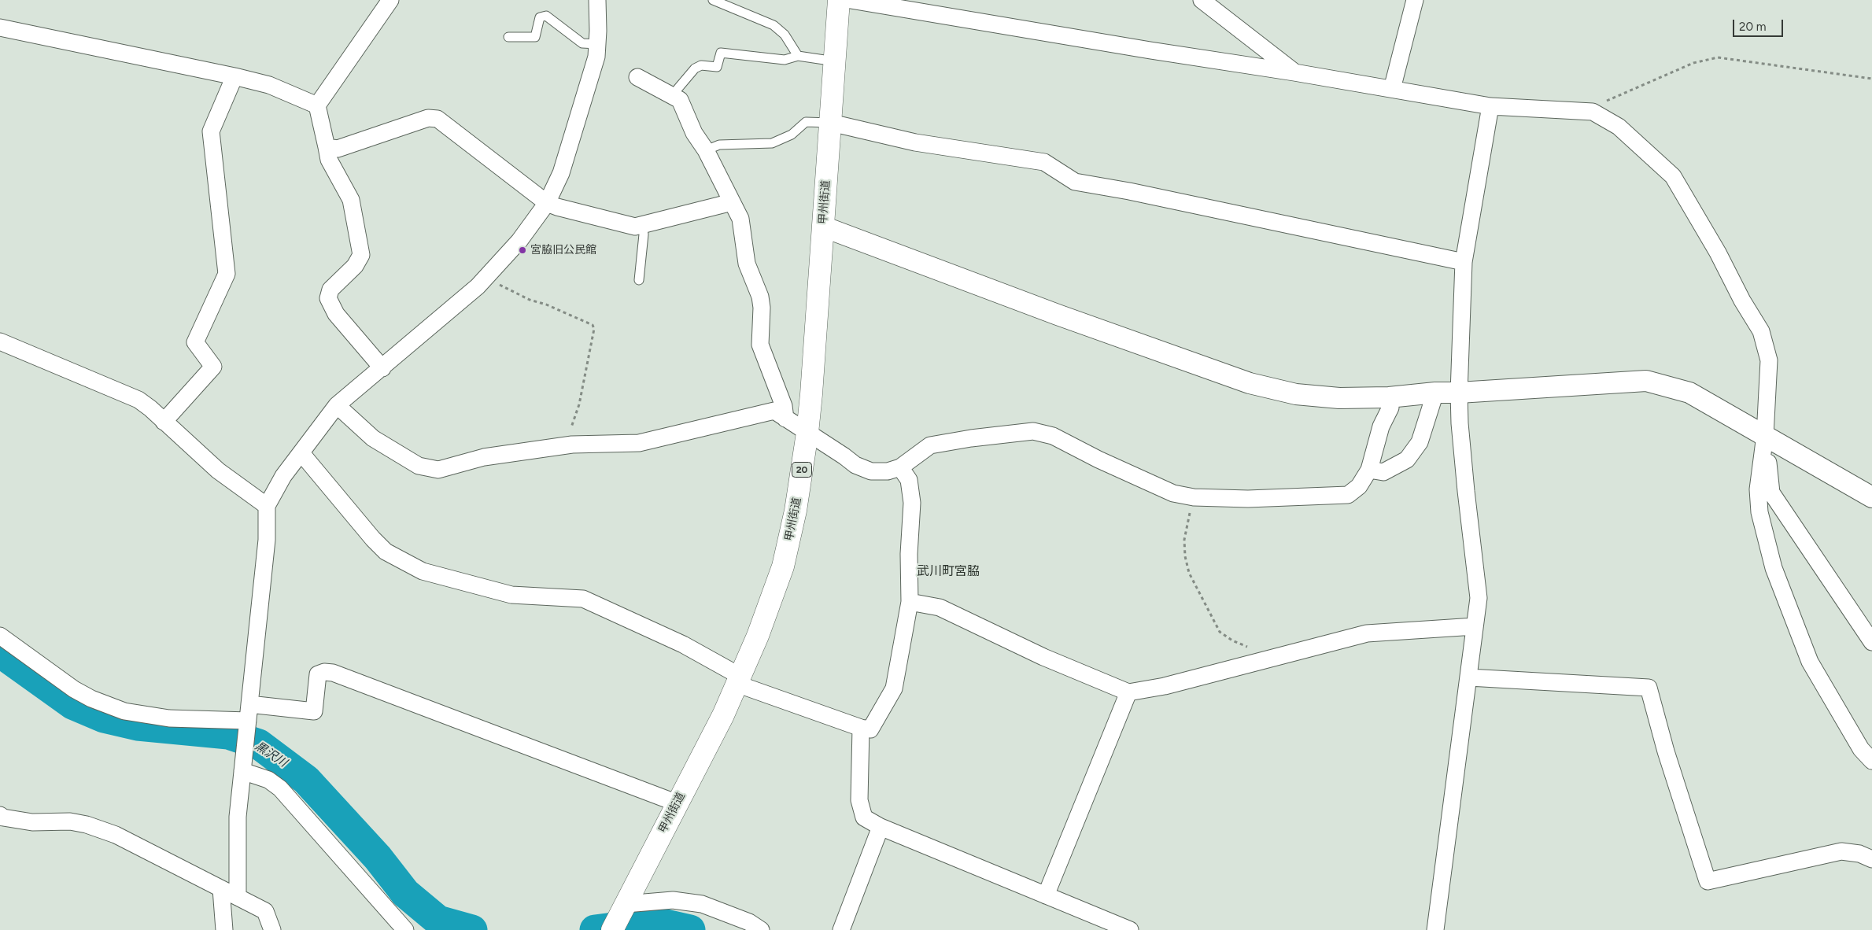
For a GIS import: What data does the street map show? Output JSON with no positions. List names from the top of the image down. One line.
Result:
{"streets":{"highway":["甲州街道","20"]},"districts":["武川町宮脇"],"water":["黒沢川"],"places":["宮脇旧公民館"],"scale_bar":"20 m"}
